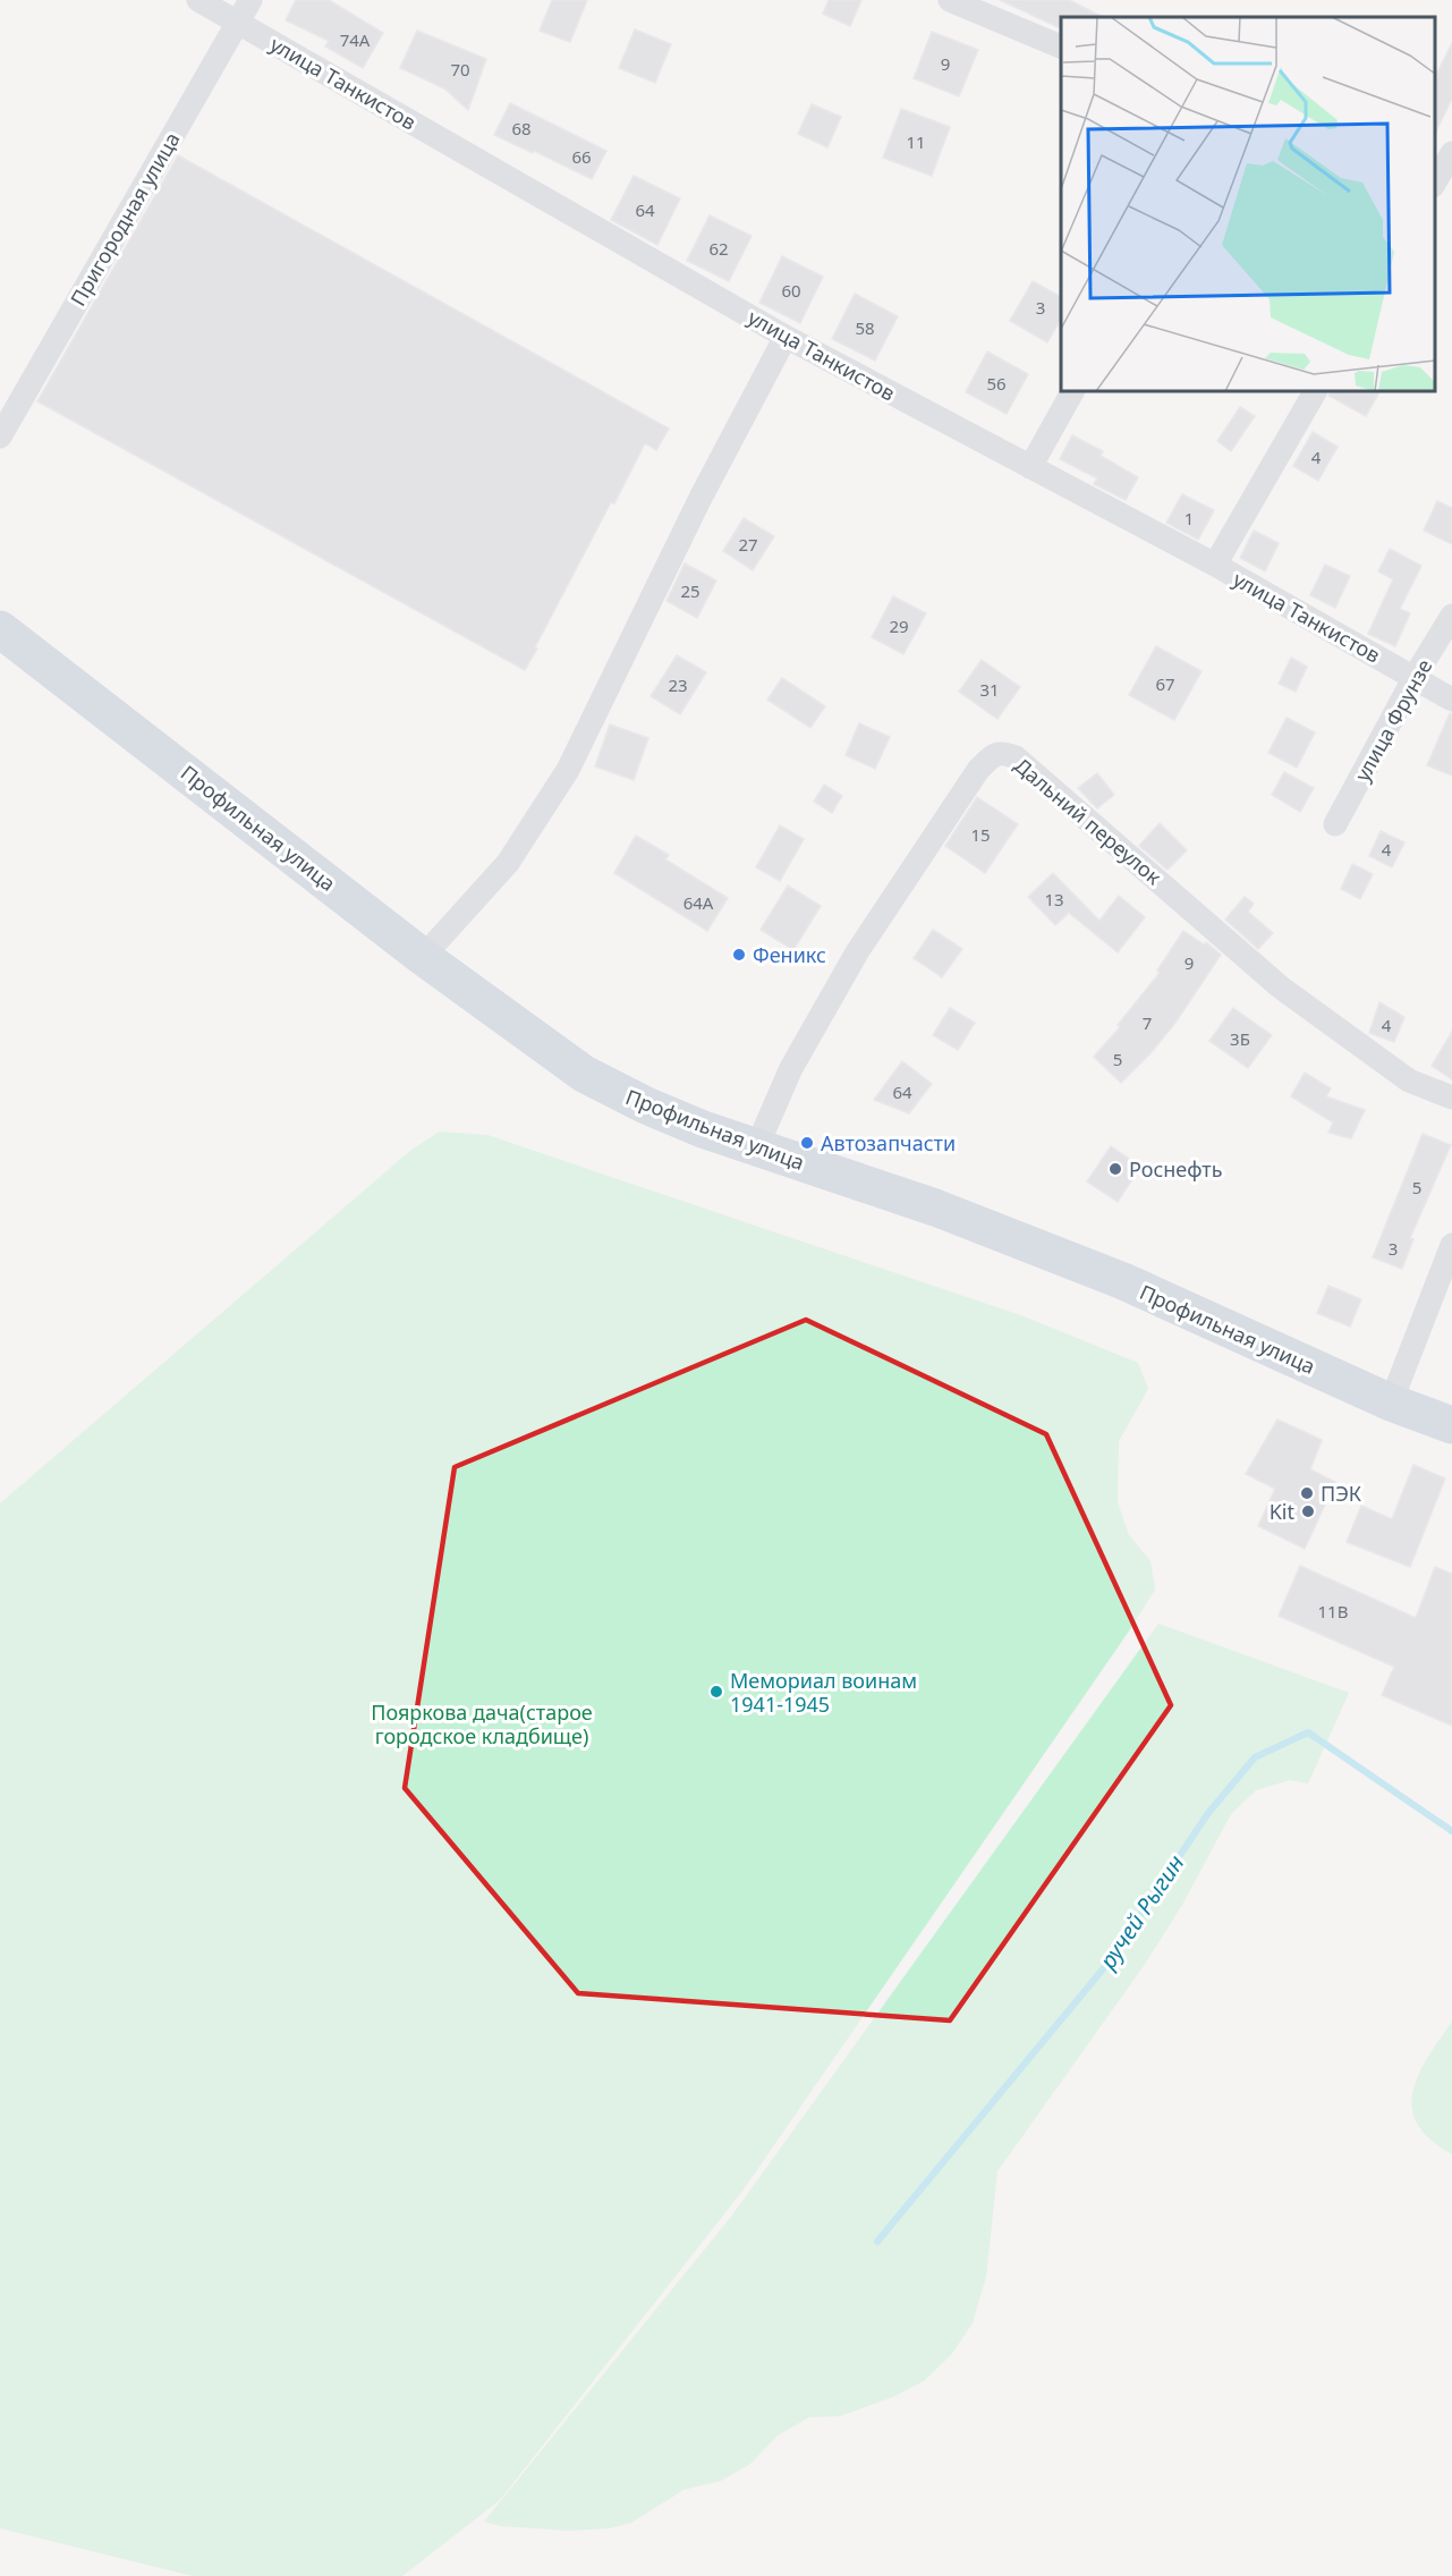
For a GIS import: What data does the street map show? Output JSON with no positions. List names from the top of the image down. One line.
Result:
{"streets":{"main road":["Профильная улица"],"street":["улица Танкистов","Пригородная улица","улица Фрунзе","Дальний переулок"]},"crossings":[["улица Танкистов","Пригородная улица"],["улица Танкистов","улица Фрунзе"],["Дальний переулок","Профильная улица"]],"water":["ручей Рыгин"],"parks":["Пояркова дача(старое городское кладбище)"],"places":["Феникс","Автозапчасти","Роснефть","ПЭК","Kit","Мемориал воинам 1941-1945"],"house_numbers":["74А","9","70","68","11","66","64","62","60","3","58","56","4","1","27","25","29","67","23","31","15","4","13","64А","9","7","4","3Б","5","64","5","3","11В"]}
